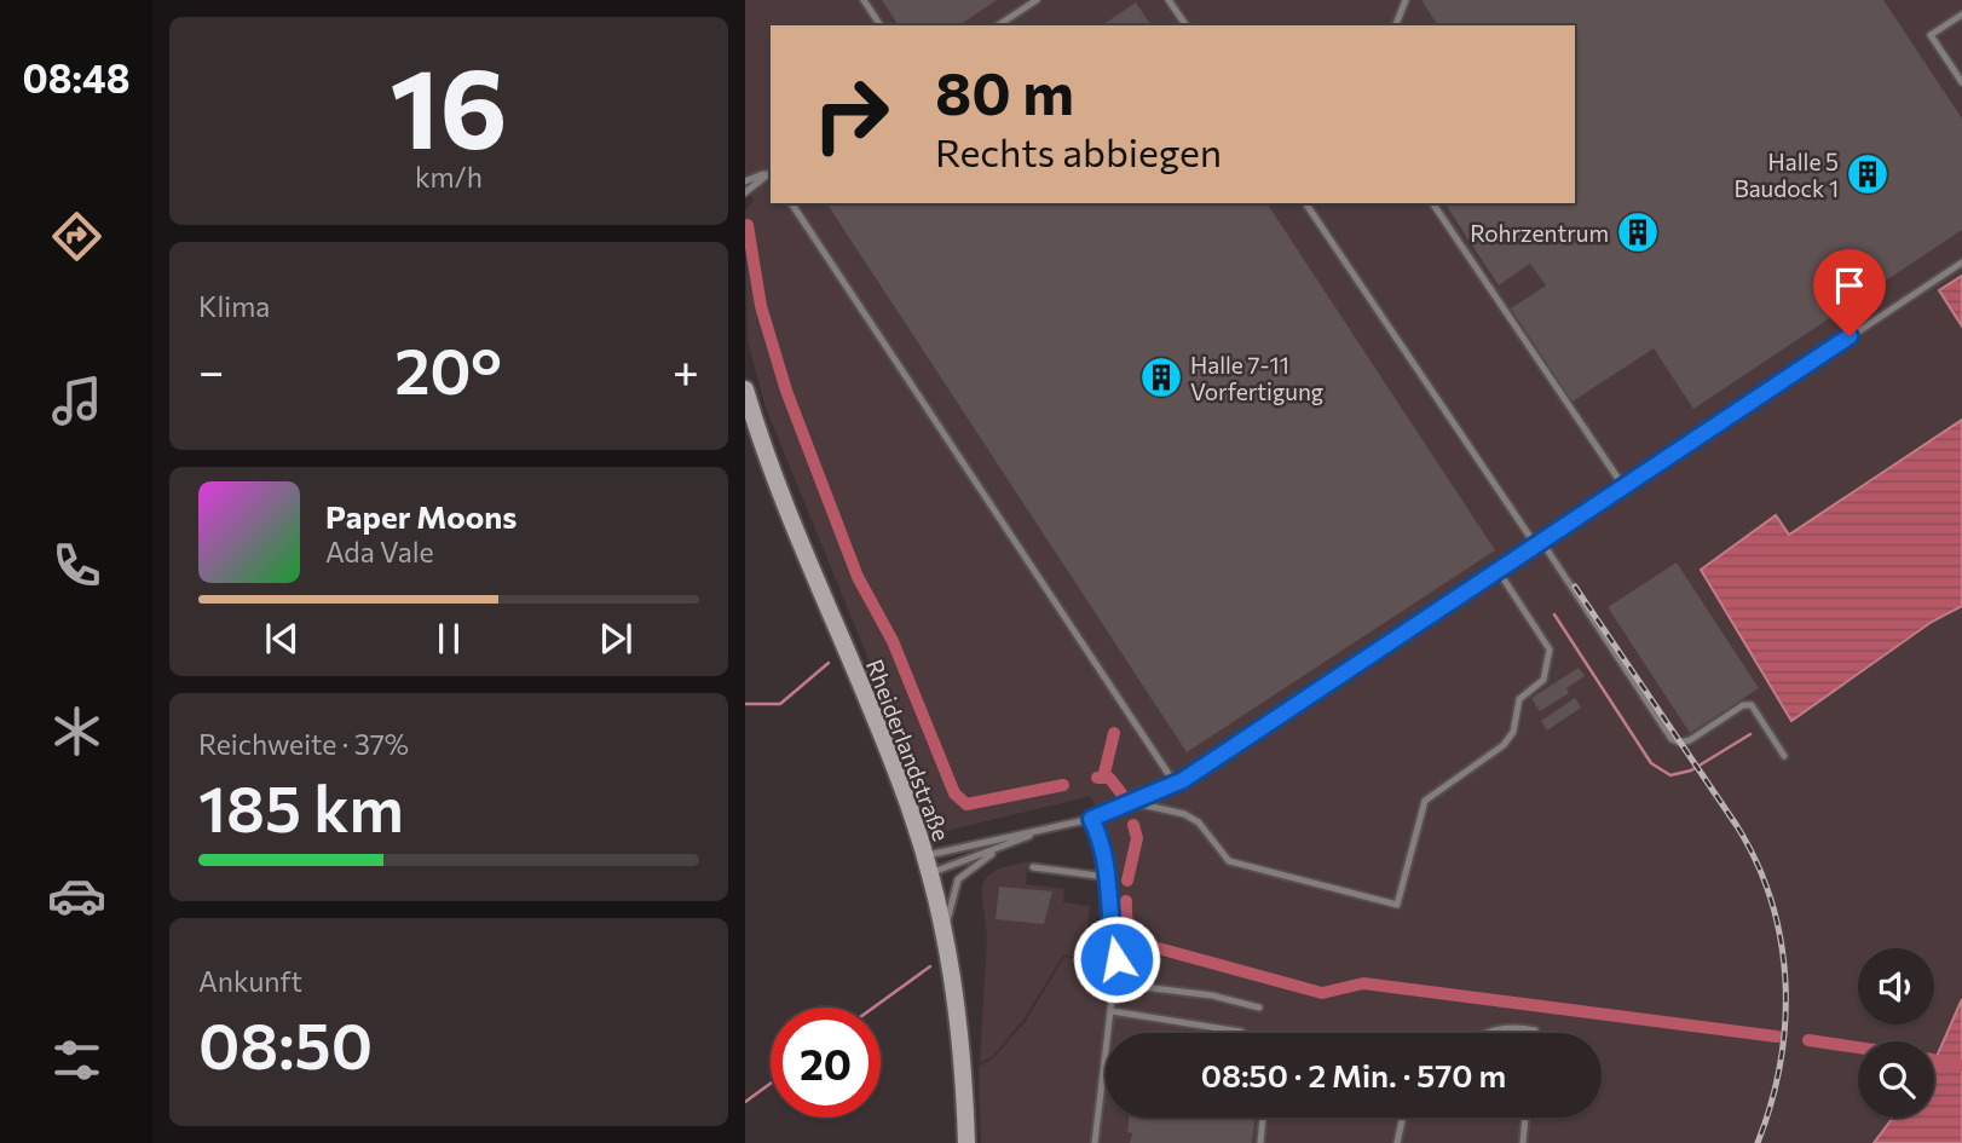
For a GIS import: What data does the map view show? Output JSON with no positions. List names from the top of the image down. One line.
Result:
{"streets":{"main road":["Rheiderlandstraße"]},"places":{"building":["Halle 5 Baudock 1","Rohrzentrum","Halle 7-11 Vorfertigung"]},"page":{"tabs":"08:48","tile":[["16","km/h"],"Klima",["Reichweite · 37%","185 km"],["Ankunft","08:50"]],"turn":["80 m","Rechts abbiegen"],"heat":["−","20°","+"],"song":["Paper Moons","Ada Vale"],"limit":"20","trip":"08:50 · 2 Min. · 570 m"}}
